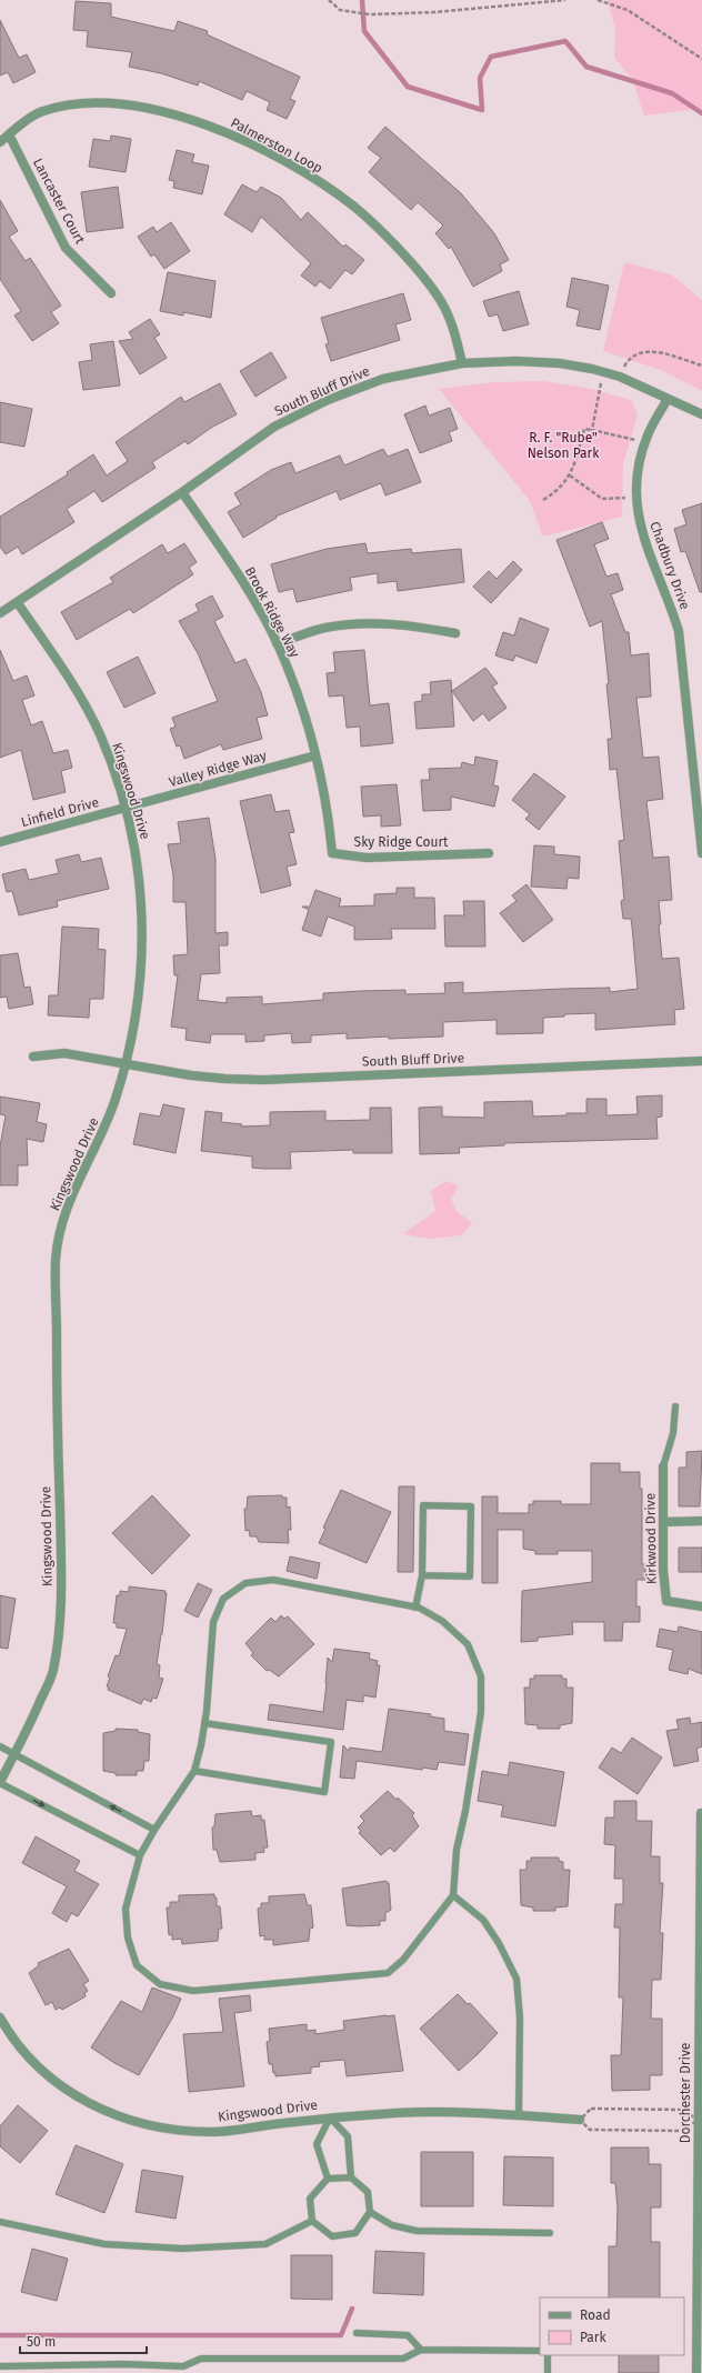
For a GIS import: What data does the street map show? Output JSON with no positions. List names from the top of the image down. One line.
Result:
{"streets":{"street":["Palmerston Loop","Lancaster Court","South Bluff Drive","Chadbury Drive","Brook Ridge Way","Valley Ridge Way","Kingswood Drive","Linfield Drive","Sky Ridge Court","Kirkwood Drive","Dorchester Drive"]},"crossings":[["Palmerston Loop","Lancaster Court"],["Palmerston Loop","South Bluff Drive"],["South Bluff Drive","Chadbury Drive"],["South Bluff Drive","Brook Ridge Way"],["South Bluff Drive","Kingswood Drive"],["Brook Ridge Way","Valley Ridge Way"],["Brook Ridge Way","Sky Ridge Court"],["Valley Ridge Way","Kingswood Drive"],["Valley Ridge Way","Linfield Drive"],["Valley Ridge Way","Sky Ridge Court"],["Kingswood Drive","Linfield Drive"]],"parks":["R. F. \"Rube\" Nelson Park"],"legend":["Road","Park"],"scale_bar":"50 m"}
